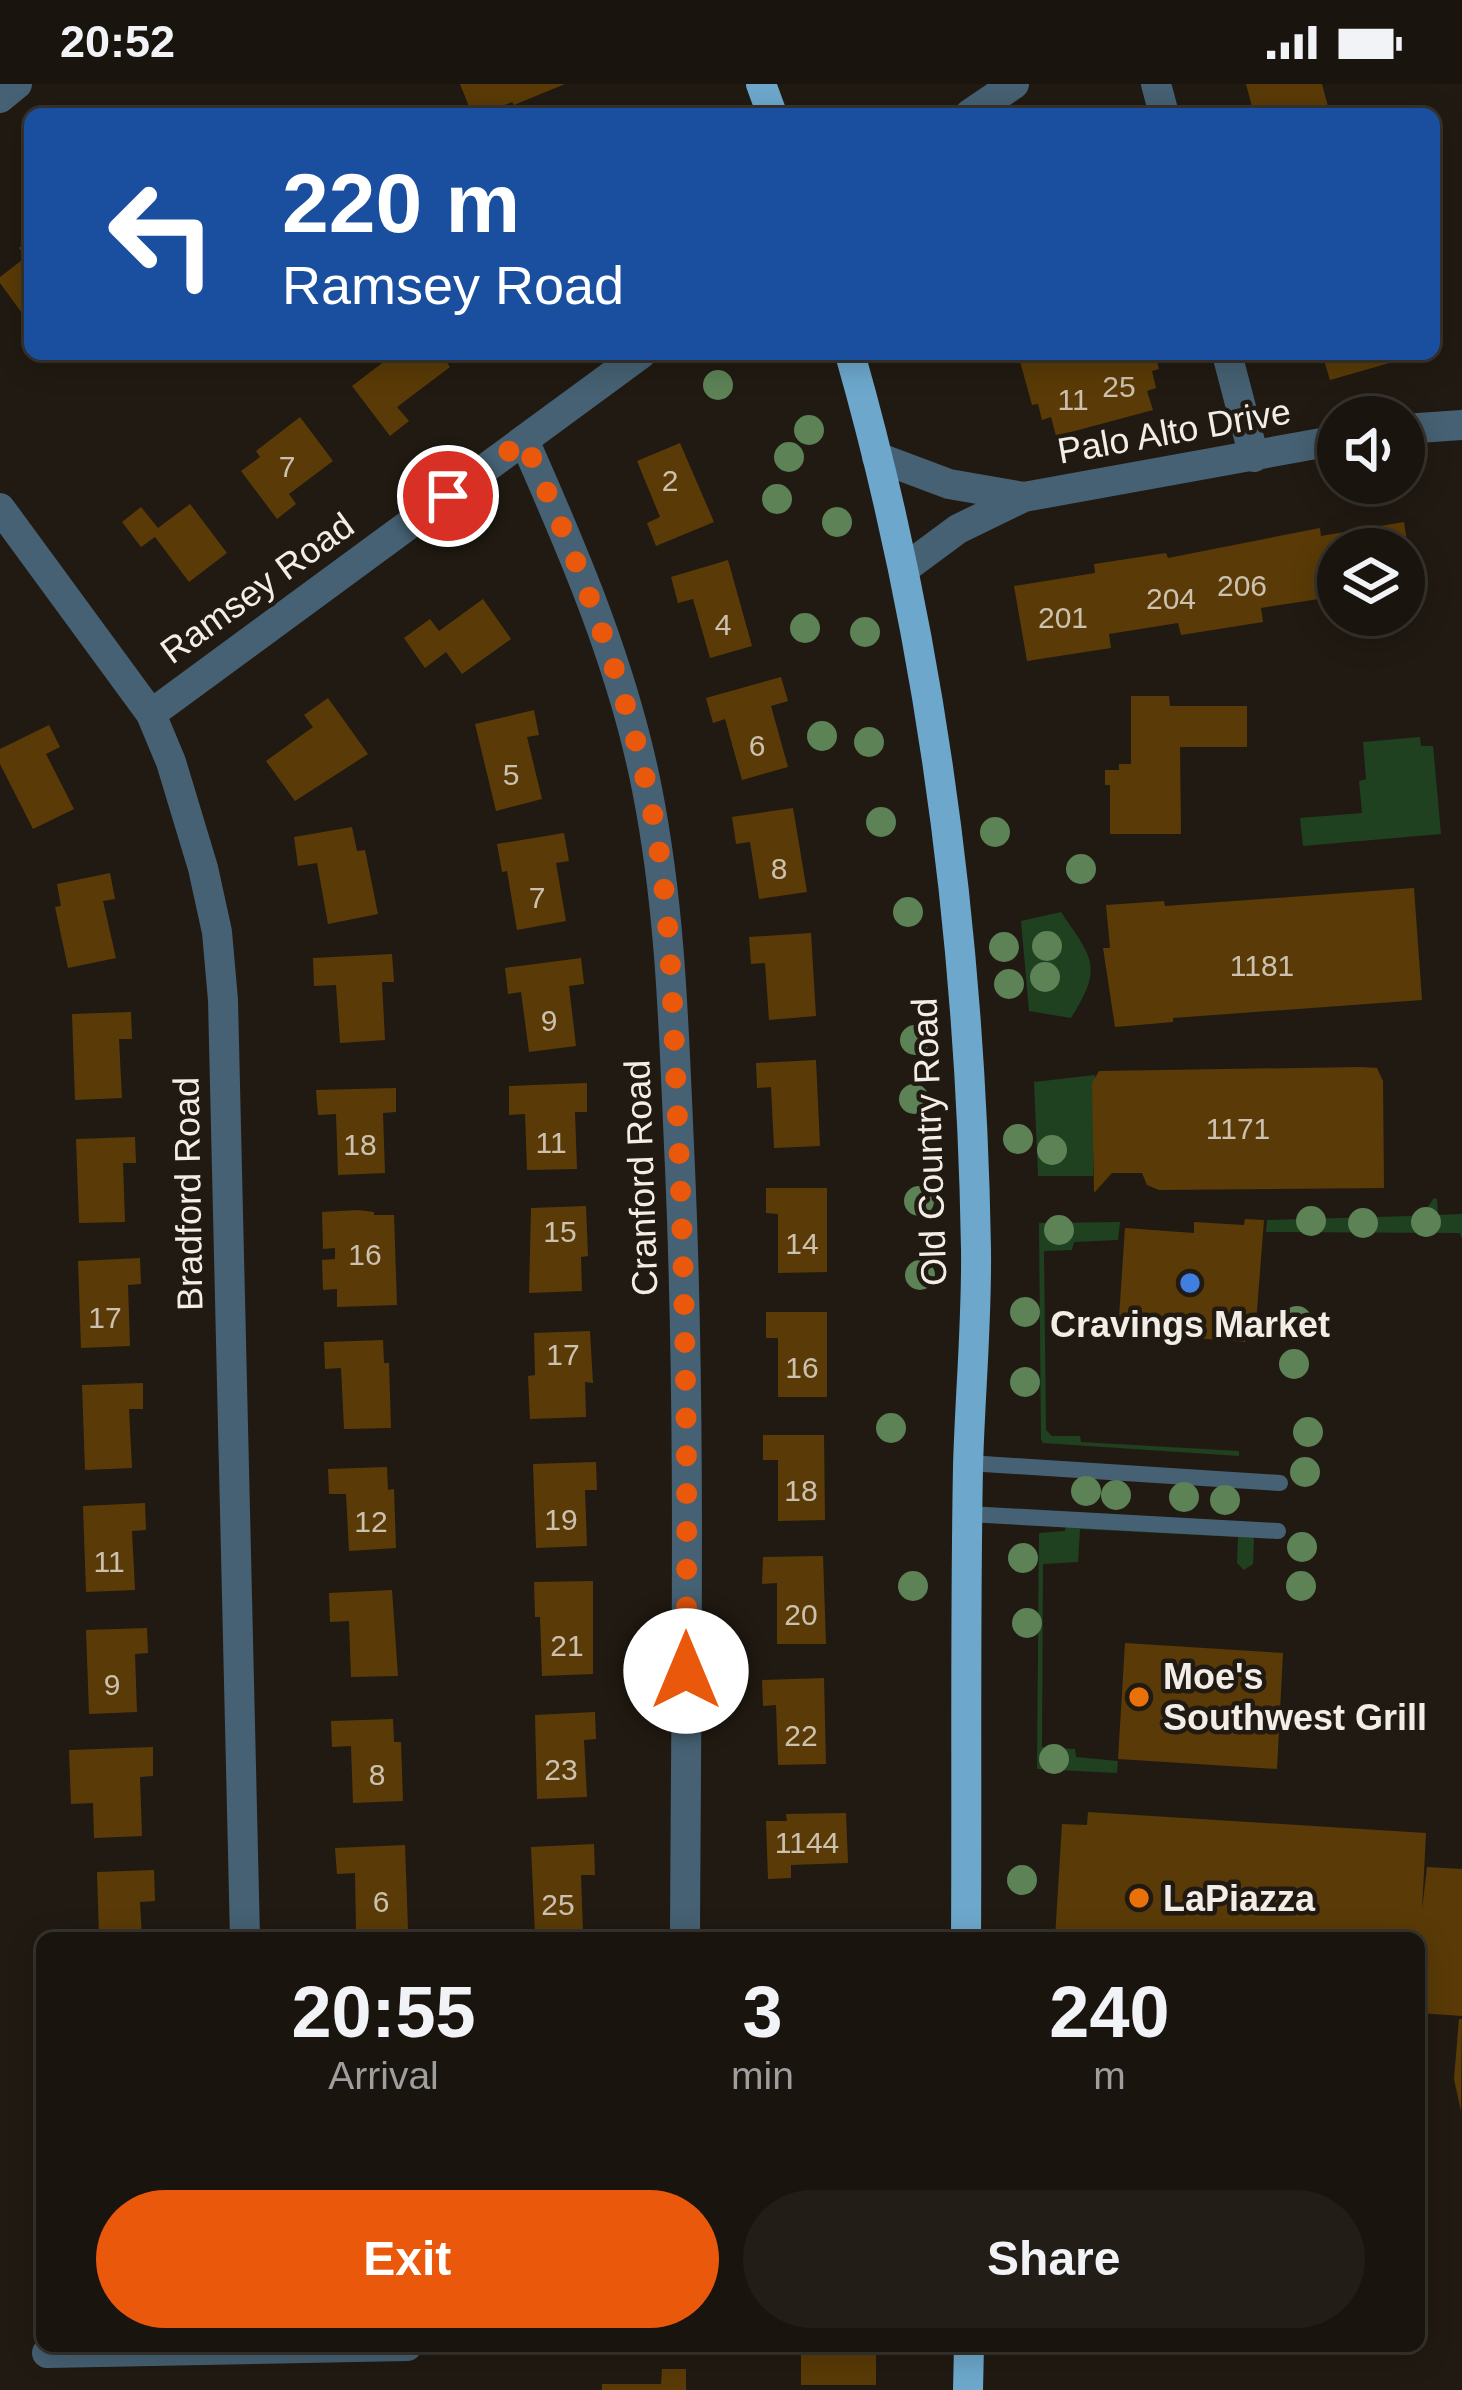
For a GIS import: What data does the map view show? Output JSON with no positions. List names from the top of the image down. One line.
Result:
{"streets":{"main road":["Old Country Road"],"street":["Palo Alto Drive","Ramsey Road","Cranford Road","Bradford Road"]},"crossings":[["Palo Alto Drive","Old Country Road"],["Ramsey Road","Cranford Road"],["Ramsey Road","Bradford Road"]],"places":["Cravings Market","Moe's Southwest Grill","LaPiazza"],"house_numbers":["25","11","7","2","206","204","201","4","6","5","8","7","1181","9","1171","11","18","15","14","16","17","17","16","18","19","12","11","20","21","9","22","23","8","1144","6","25"],"page":{"status":"20:52","turn":["220 m","Ramsey Road"],"eta":["20:55","Arrival","3","min","240","m"],"buttons":["Exit","Share"]}}
